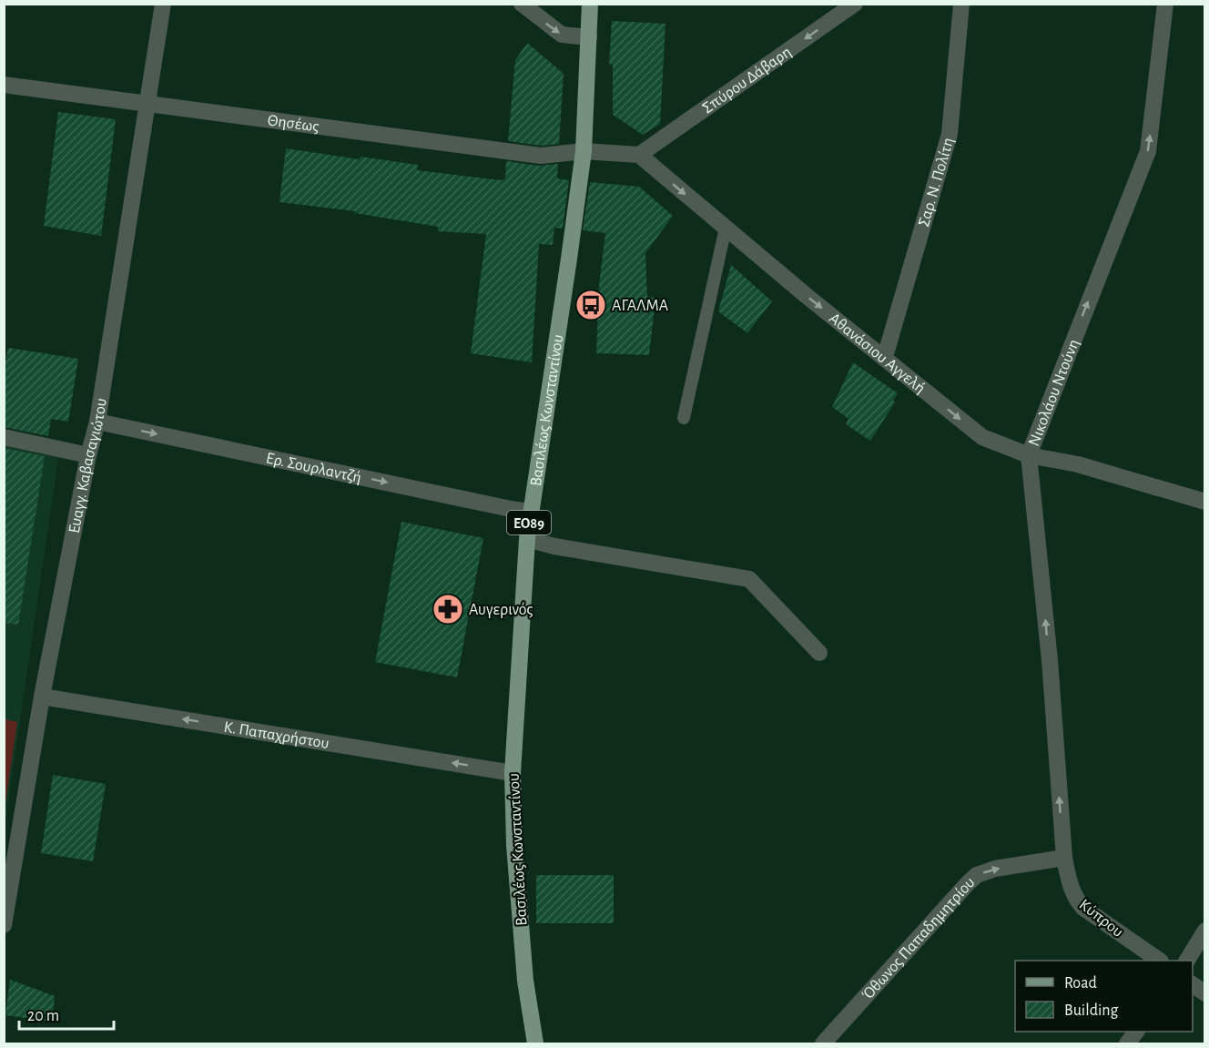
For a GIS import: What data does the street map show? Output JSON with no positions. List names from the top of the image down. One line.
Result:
{"streets":{"main road":["Βασιλέως Κωνσταντίνου","ΕΟ89"],"street":["Σπύρου Δάβαρη","Θησέως","Σαρ. Ν. Πολίτη","Αθανάσιου Αγγελή","Νικολάου Ντούνη","Ευαγγ. Καβασαγιώτου","Ερ. Σουρλαντζή","Κ. Παπαχρήστου","Κύπρου","Όθωνος Παπαδημητρίου"]},"crossings":[["Σπύρου Δάβαρη","Αθανάσιου Αγγελή"],["Θησέως","Βασιλέως Κωνσταντίνου"],["Θησέως","Ευαγγ. Καβασαγιώτου"],["Σαρ. Ν. Πολίτη","Αθανάσιου Αγγελή"],["Αθανάσιου Αγγελή","Νικολάου Ντούνη"],["Νικολάου Ντούνη","Κύπρου"],["Νικολάου Ντούνη","Όθωνος Παπαδημητρίου"],["Βασιλέως Κωνσταντίνου","Ερ. Σουρλαντζή"],["Βασιλέως Κωνσταντίνου","Κ. Παπαχρήστου"],["Ευαγγ. Καβασαγιώτου","Ερ. Σουρλαντζή"],["Ευαγγ. Καβασαγιώτου","Κ. Παπαχρήστου"],["Κύπρου","Όθωνος Παπαδημητρίου"]],"one_way":["Σπύρου Δάβαρη","Αθανάσιου Αγγελή","Νικολάου Ντούνη","Ερ. Σουρλαντζή","Κ. Παπαχρήστου","Όθωνος Παπαδημητρίου"],"places":{"bus stop":["ΑΓΑΛΜΑ"],"pharmacy":["Αυγερινός"]},"legend":["Road","Building"],"scale_bar":"20 m"}
